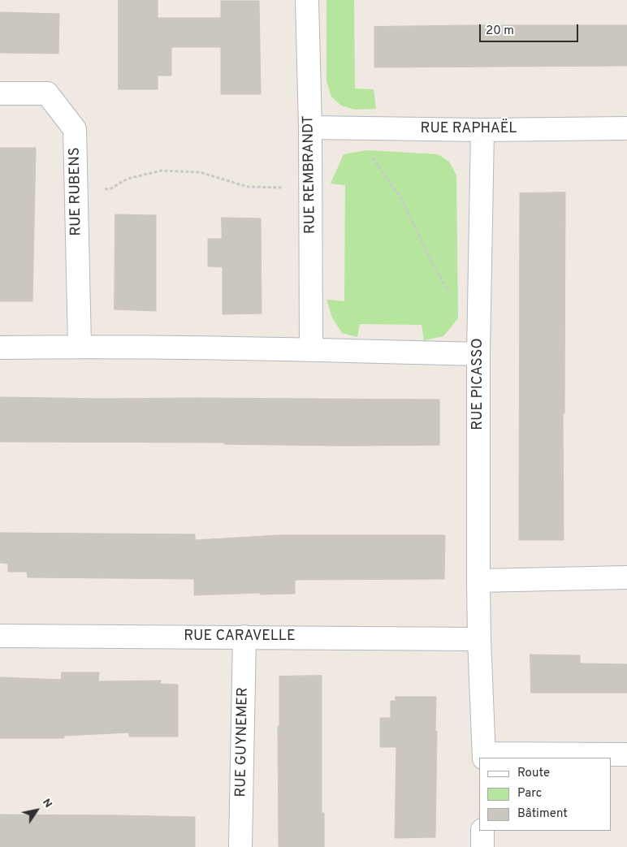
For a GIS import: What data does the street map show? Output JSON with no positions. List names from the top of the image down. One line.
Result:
{"streets":{"street":["RUE RAPHAËL","RUE REMBRANDT","RUE RUBENS","RUE PICASSO","RUE CARAVELLE","RUE GUYNEMER"]},"crossings":[["RUE RAPHAËL","RUE REMBRANDT"],["RUE RAPHAËL","RUE PICASSO"],["RUE PICASSO","RUE CARAVELLE"],["RUE CARAVELLE","RUE GUYNEMER"]],"legend":["Route","Parc","Bâtiment"],"scale_bar":"20 m","north":"top right"}
